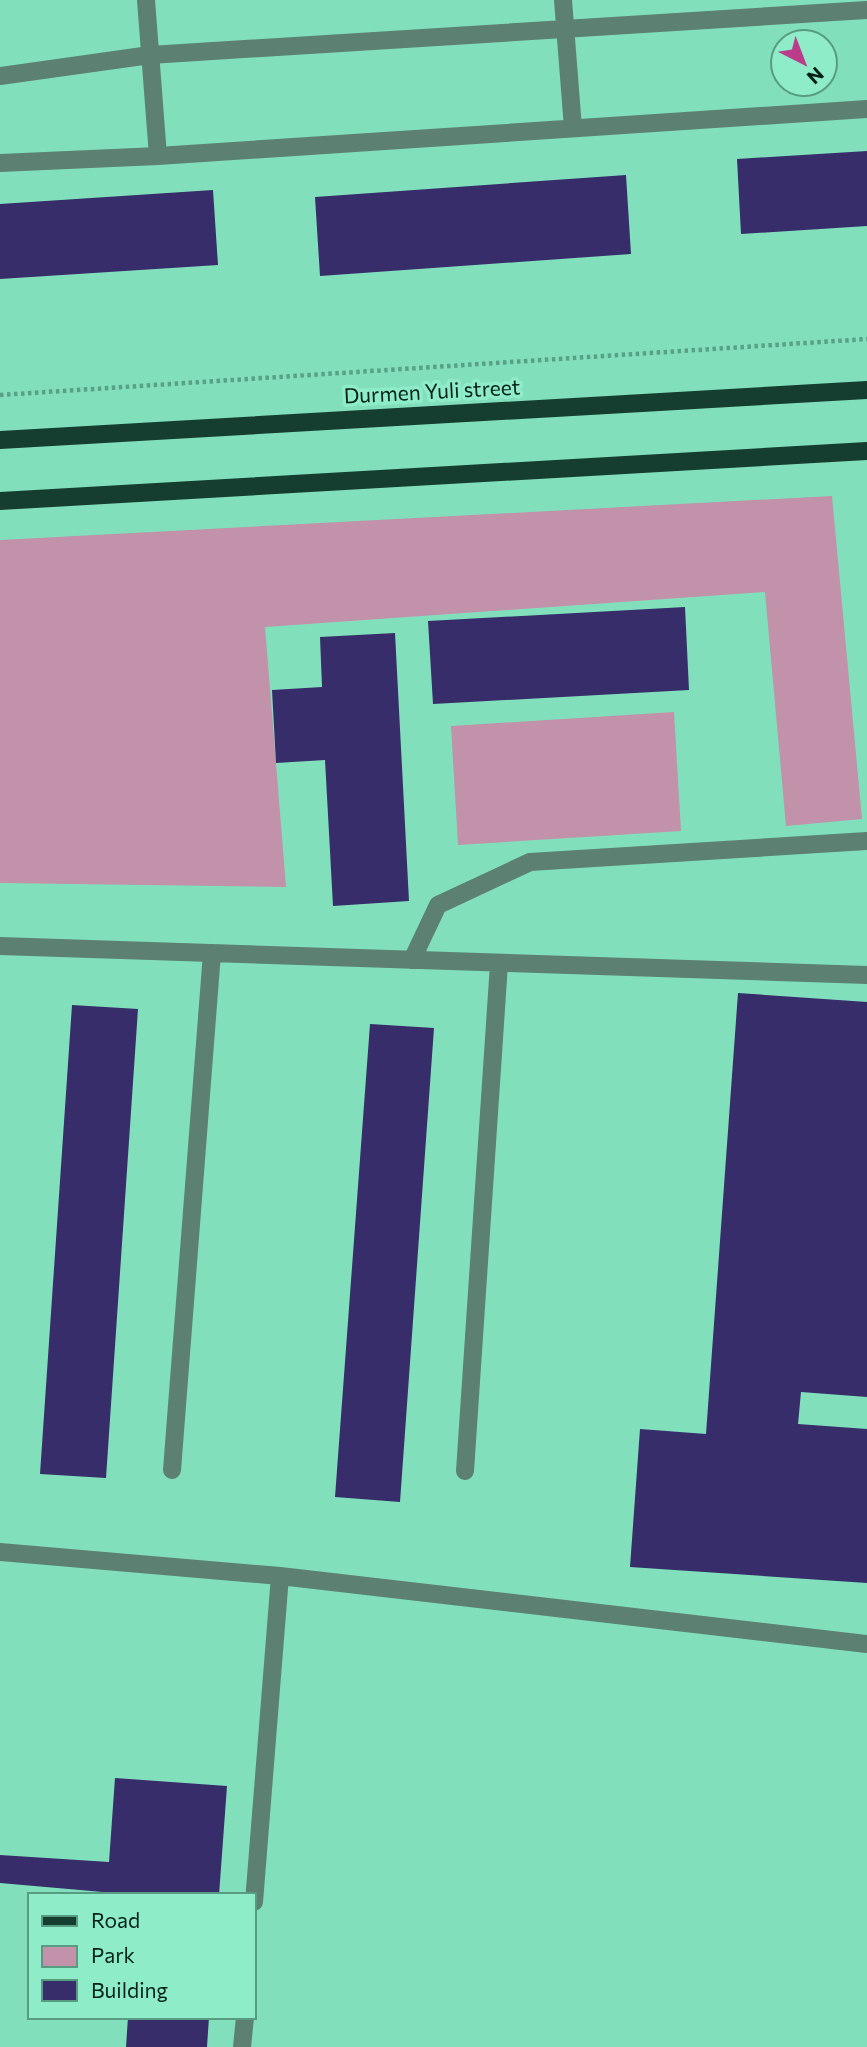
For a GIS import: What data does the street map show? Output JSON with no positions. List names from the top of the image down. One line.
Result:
{"streets":{"main road":["Durmen Yuli street"]},"legend":["Road","Park","Building"],"north":"bottom right"}
